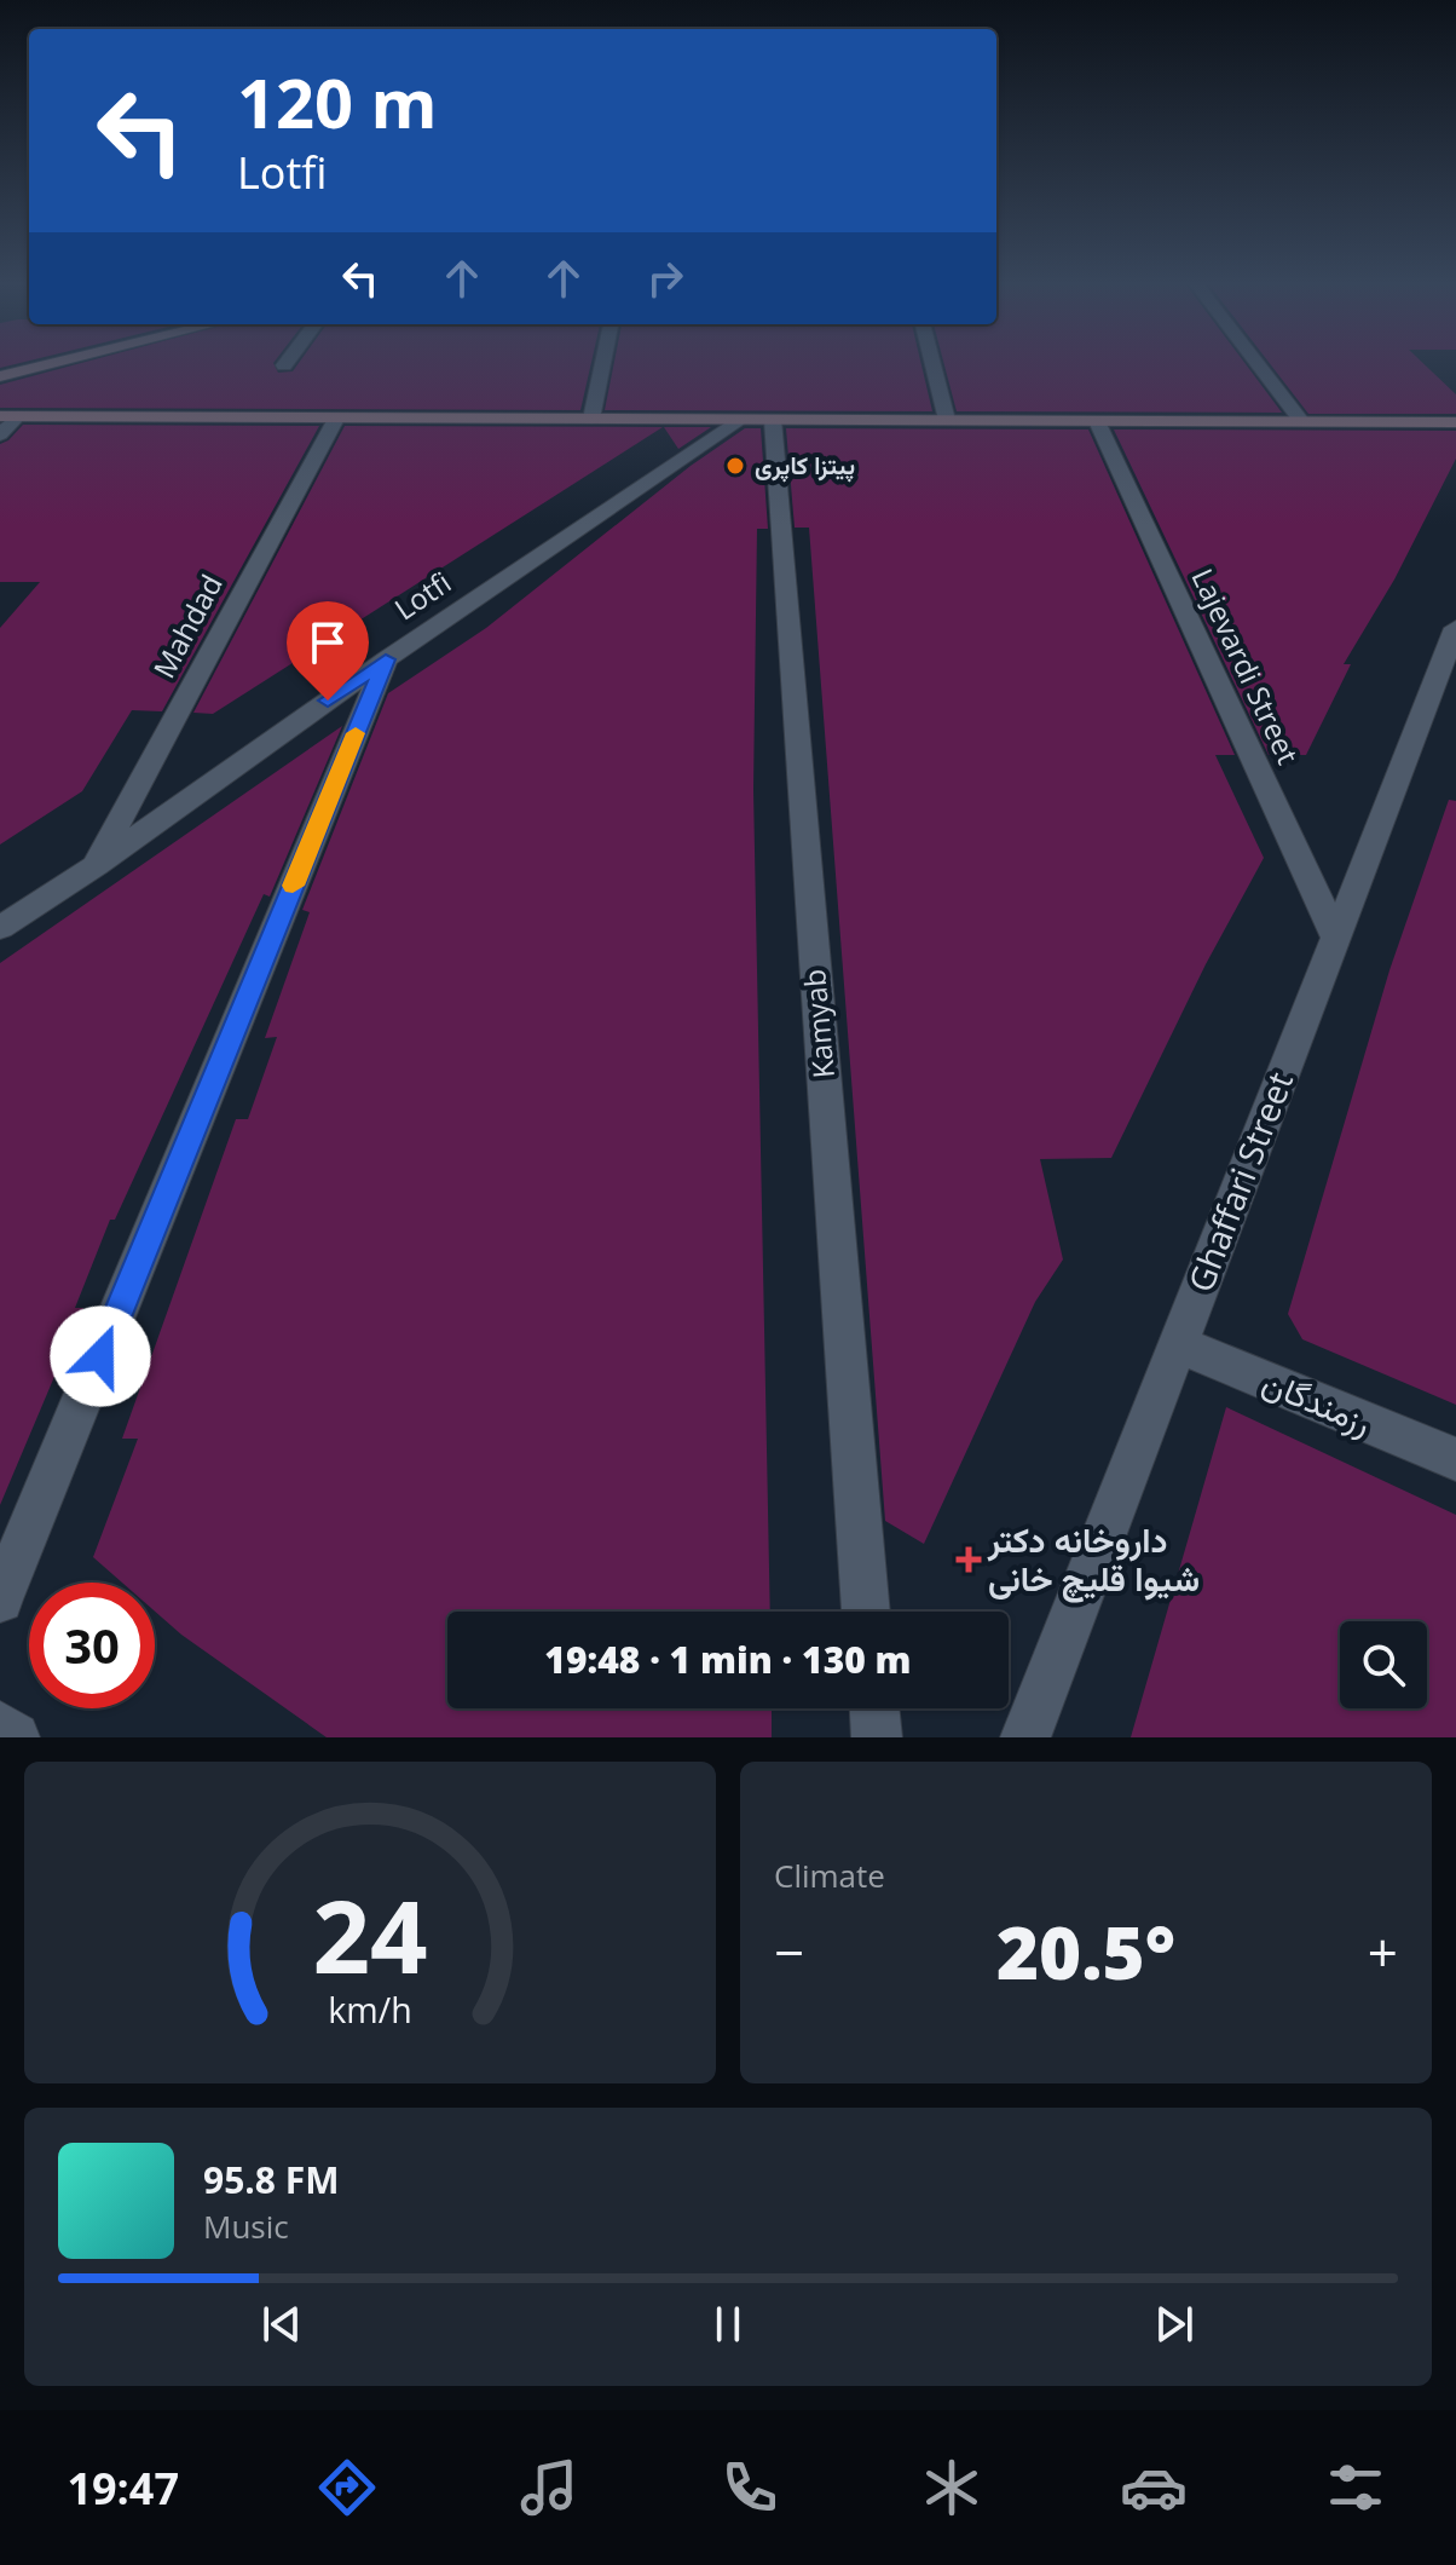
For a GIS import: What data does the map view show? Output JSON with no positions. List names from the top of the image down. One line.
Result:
{"streets":{"street":["Lotfi","Mahdad","Lajevardi Street","Kamyab","Ghaffari Street","رزمندگان"]},"crossings":[["Lotfi","Mahdad"],["Lotfi","Kamyab"],["Lajevardi Street","Ghaffari Street"],["Ghaffari Street","رزمندگان"]],"places":{"other":["پیتزا کاپری"],"health":["داروخانه دکتر شیوا قلیچ خانی"]},"page":{"turn":["120 m","Lotfi"],"limit":"30","trip":"19:48 · 1 min · 130 m","tile":"Climate","heat":["−","20.5°","+"],"song":["95.8 FM","Music"],"tabs":"19:47","gauge":["24","km/h"]}}
